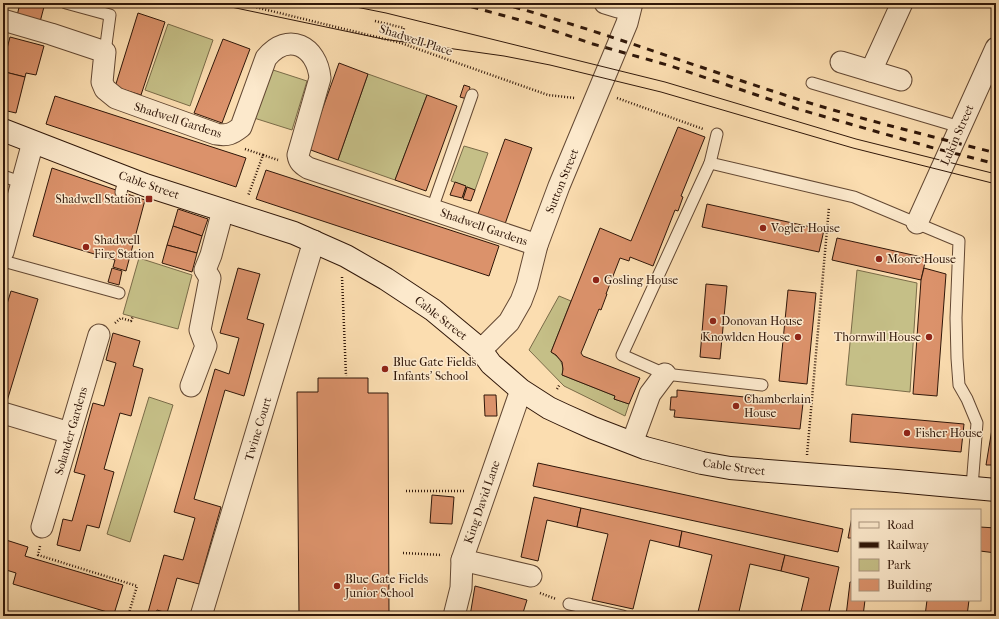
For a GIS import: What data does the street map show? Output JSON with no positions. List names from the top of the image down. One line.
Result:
{"streets":{"main road":["Cable Street"],"street":["Shadwell Gardens","Lukin Street","Sutton Street","Twine Court","Solander Gardens","King David Lane"],"path":["Shadwell Place"]},"crossings":[["Shadwell Gardens","Sutton Street"],["Sutton Street","Cable Street"],["Cable Street","Twine Court"],["Cable Street","King David Lane"]],"places":{"transit":["Shadwell Station"],"other":["Vogler House","Shadwell Fire Station","Moore House","Gosling House","Donovan House","Knowlden House","Thornwill House","Blue Gate Fields Infants' School","Chamberlain House","Fisher House","Blue Gate Fields Junior School"]},"legend":["Road","Railway","Park","Building"]}
